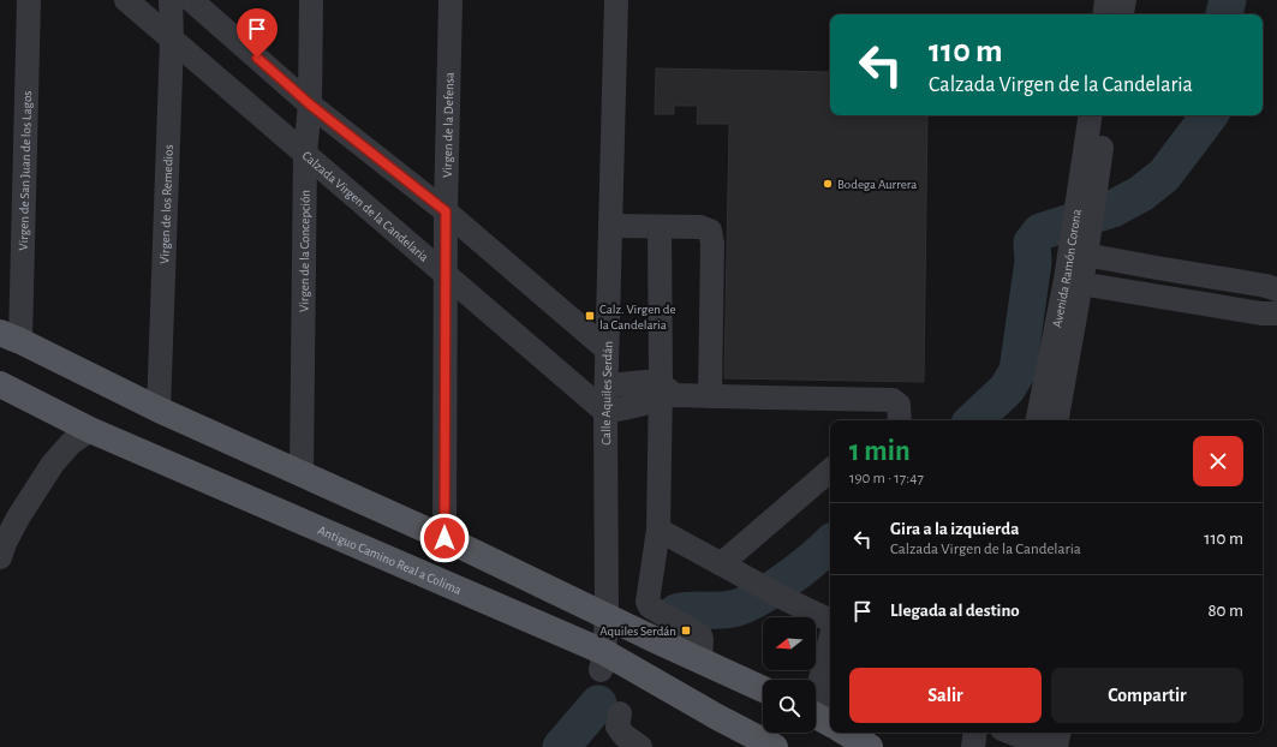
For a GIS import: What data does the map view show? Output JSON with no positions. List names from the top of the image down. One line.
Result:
{"streets":{"main road":["Antiguo Camino Real a Colima"],"street":["Virgen de la Defensa","Virgen de San Juan de los Lagos","Virgen de los Remedios","Calzada Virgen de la Candelaria","Virgen de la Concepción","Avenida Ramón Corona","Calle Aquiles Serdán"]},"crossings":[["Virgen de la Defensa","Calzada Virgen de la Candelaria"],["Virgen de los Remedios","Calzada Virgen de la Candelaria"],["Calzada Virgen de la Candelaria","Virgen de la Concepción"],["Calzada Virgen de la Candelaria","Calle Aquiles Serdán"],["Calle Aquiles Serdán","Antiguo Camino Real a Colima"]],"places":{"other":["Bodega Aurrera"],"transit":["Calz. Virgen de la Candelaria","Aquiles Serdán"]},"north":"left","page":{"turn":["110 m","Calzada Virgen de la Candelaria"],"heading":["1 min","190 m · 17:47"],"list":[{"name":"Gira a la izquierda","note":"Calzada Virgen de la Candelaria","value":"110 m"},{"name":"Llegada al destino","value":"80 m"}],"buttons":["Salir","Compartir"]}}
